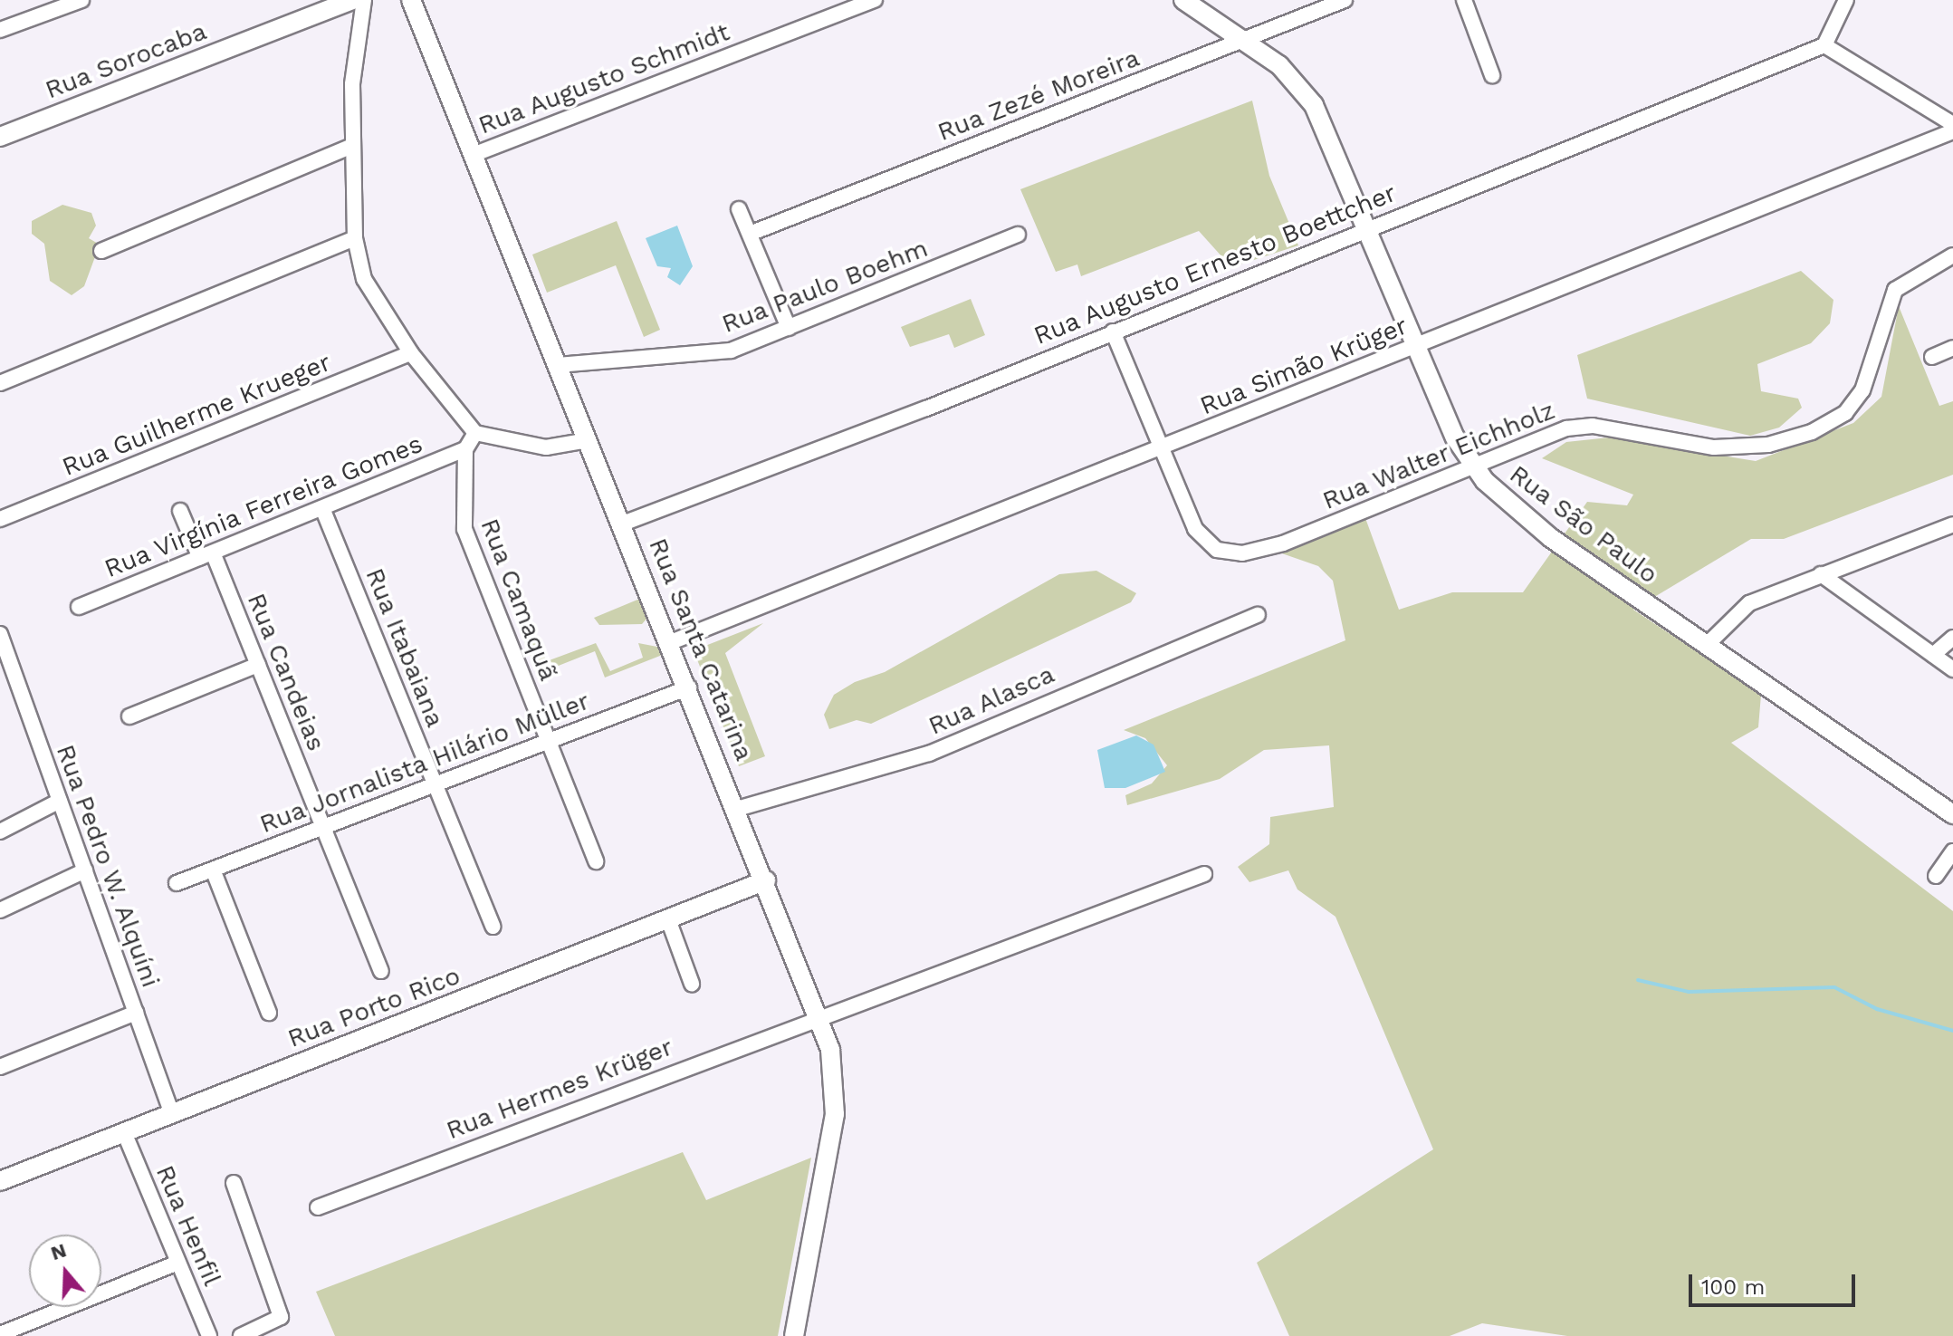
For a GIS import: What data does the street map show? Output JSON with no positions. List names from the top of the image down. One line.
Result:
{"streets":{"main road":["Rua Sorocaba","Rua São Paulo","Rua Santa Catarina","Rua Porto Rico"],"street":["Rua Augusto Schmidt","Rua Zezé Moreira","Rua Augusto Ernesto Boettcher","Rua Paulo Boehm","Rua Simão Krüger","Rua Guilherme Krueger","Rua Walter Eichholz","Rua Virgínia Ferreira Gomes","Rua Camaquã","Rua Itabaiana","Rua Candeias","Rua Alasca","Rua Jornalista Hilário Müller","Rua Pedro W. Alquíni","Rua Hermes Krüger","Rua Henfil"]},"crossings":[["Rua Augusto Schmidt","Rua Santa Catarina"],["Rua Zezé Moreira","Rua São Paulo"],["Rua Augusto Ernesto Boettcher","Rua Walter Eichholz"],["Rua Augusto Ernesto Boettcher","Rua São Paulo"],["Rua Augusto Ernesto Boettcher","Rua Santa Catarina"],["Rua Paulo Boehm","Rua Santa Catarina"],["Rua Simão Krüger","Rua Walter Eichholz"],["Rua Simão Krüger","Rua São Paulo"],["Rua Simão Krüger","Rua Santa Catarina"],["Rua Walter Eichholz","Rua São Paulo"],["Rua Virgínia Ferreira Gomes","Rua Camaquã"],["Rua Virgínia Ferreira Gomes","Rua Itabaiana"],["Rua Virgínia Ferreira Gomes","Rua Candeias"],["Rua Camaquã","Rua Jornalista Hilário Müller"],["Rua Itabaiana","Rua Jornalista Hilário Müller"],["Rua Santa Catarina","Rua Alasca"],["Rua Santa Catarina","Rua Jornalista Hilário Müller"],["Rua Santa Catarina","Rua Porto Rico"],["Rua Santa Catarina","Rua Hermes Krüger"],["Rua Candeias","Rua Jornalista Hilário Müller"],["Rua Pedro W. Alquíni","Rua Porto Rico"],["Rua Porto Rico","Rua Henfil"]],"scale_bar":"100 m","north":"top"}
